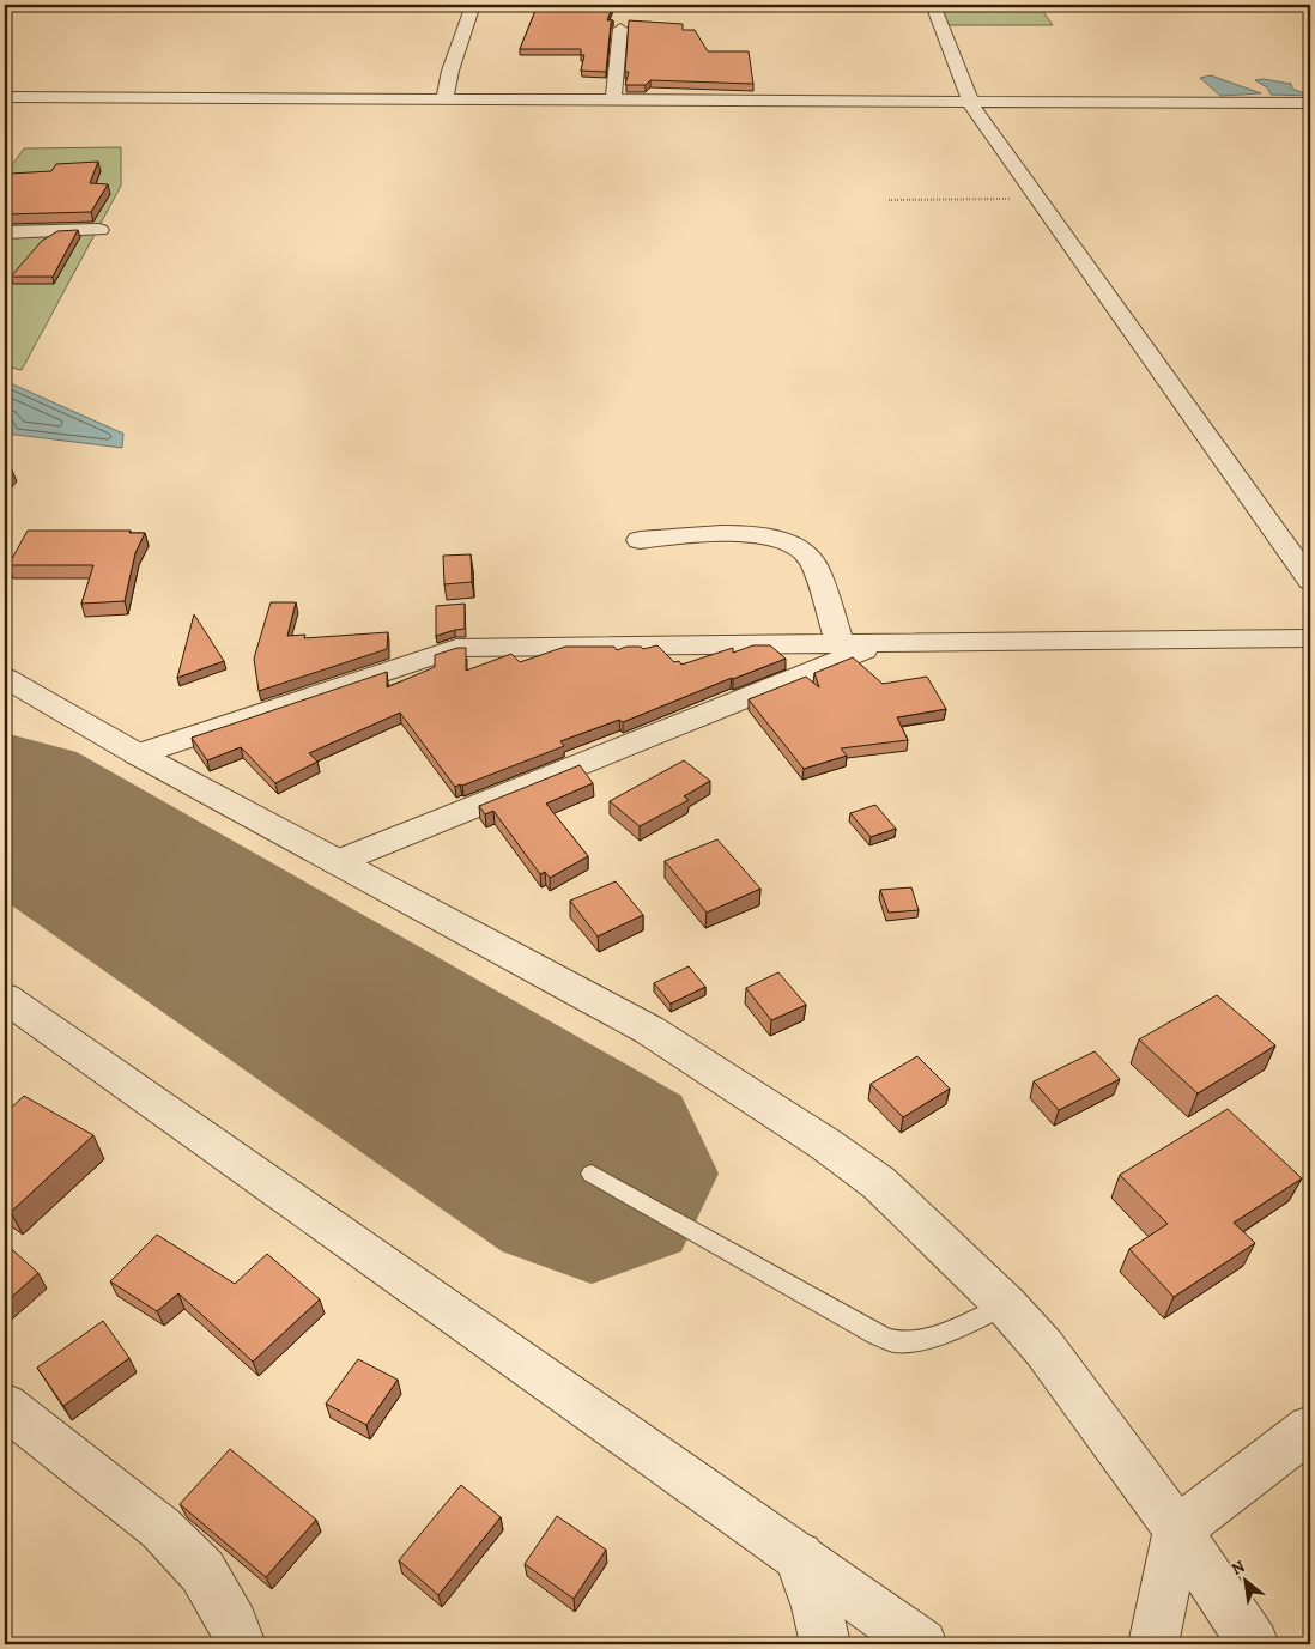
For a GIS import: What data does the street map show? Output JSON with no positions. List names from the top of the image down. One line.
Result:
{"north":"top left"}
